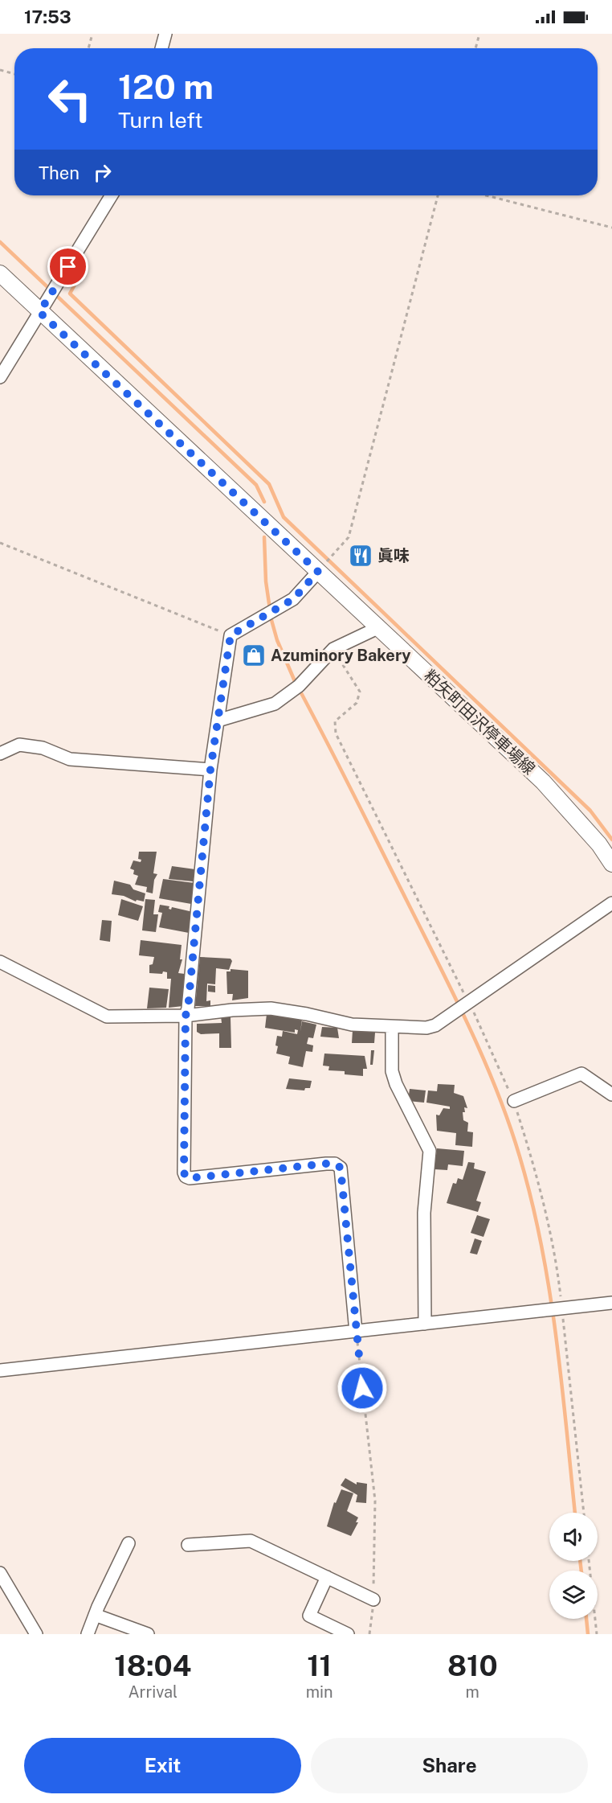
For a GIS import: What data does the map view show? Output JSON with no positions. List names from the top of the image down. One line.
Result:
{"streets":{"main road":["粕矢町田沢停車場線"]},"places":{"restaurant":["眞味"],"shop":["Azuminory Bakery"]},"page":{"status":"17:53","turn":["120 m","Turn left"],"then":"Then","eta":["18:04","Arrival","11","min","810","m"],"buttons":["Exit","Share"]}}
